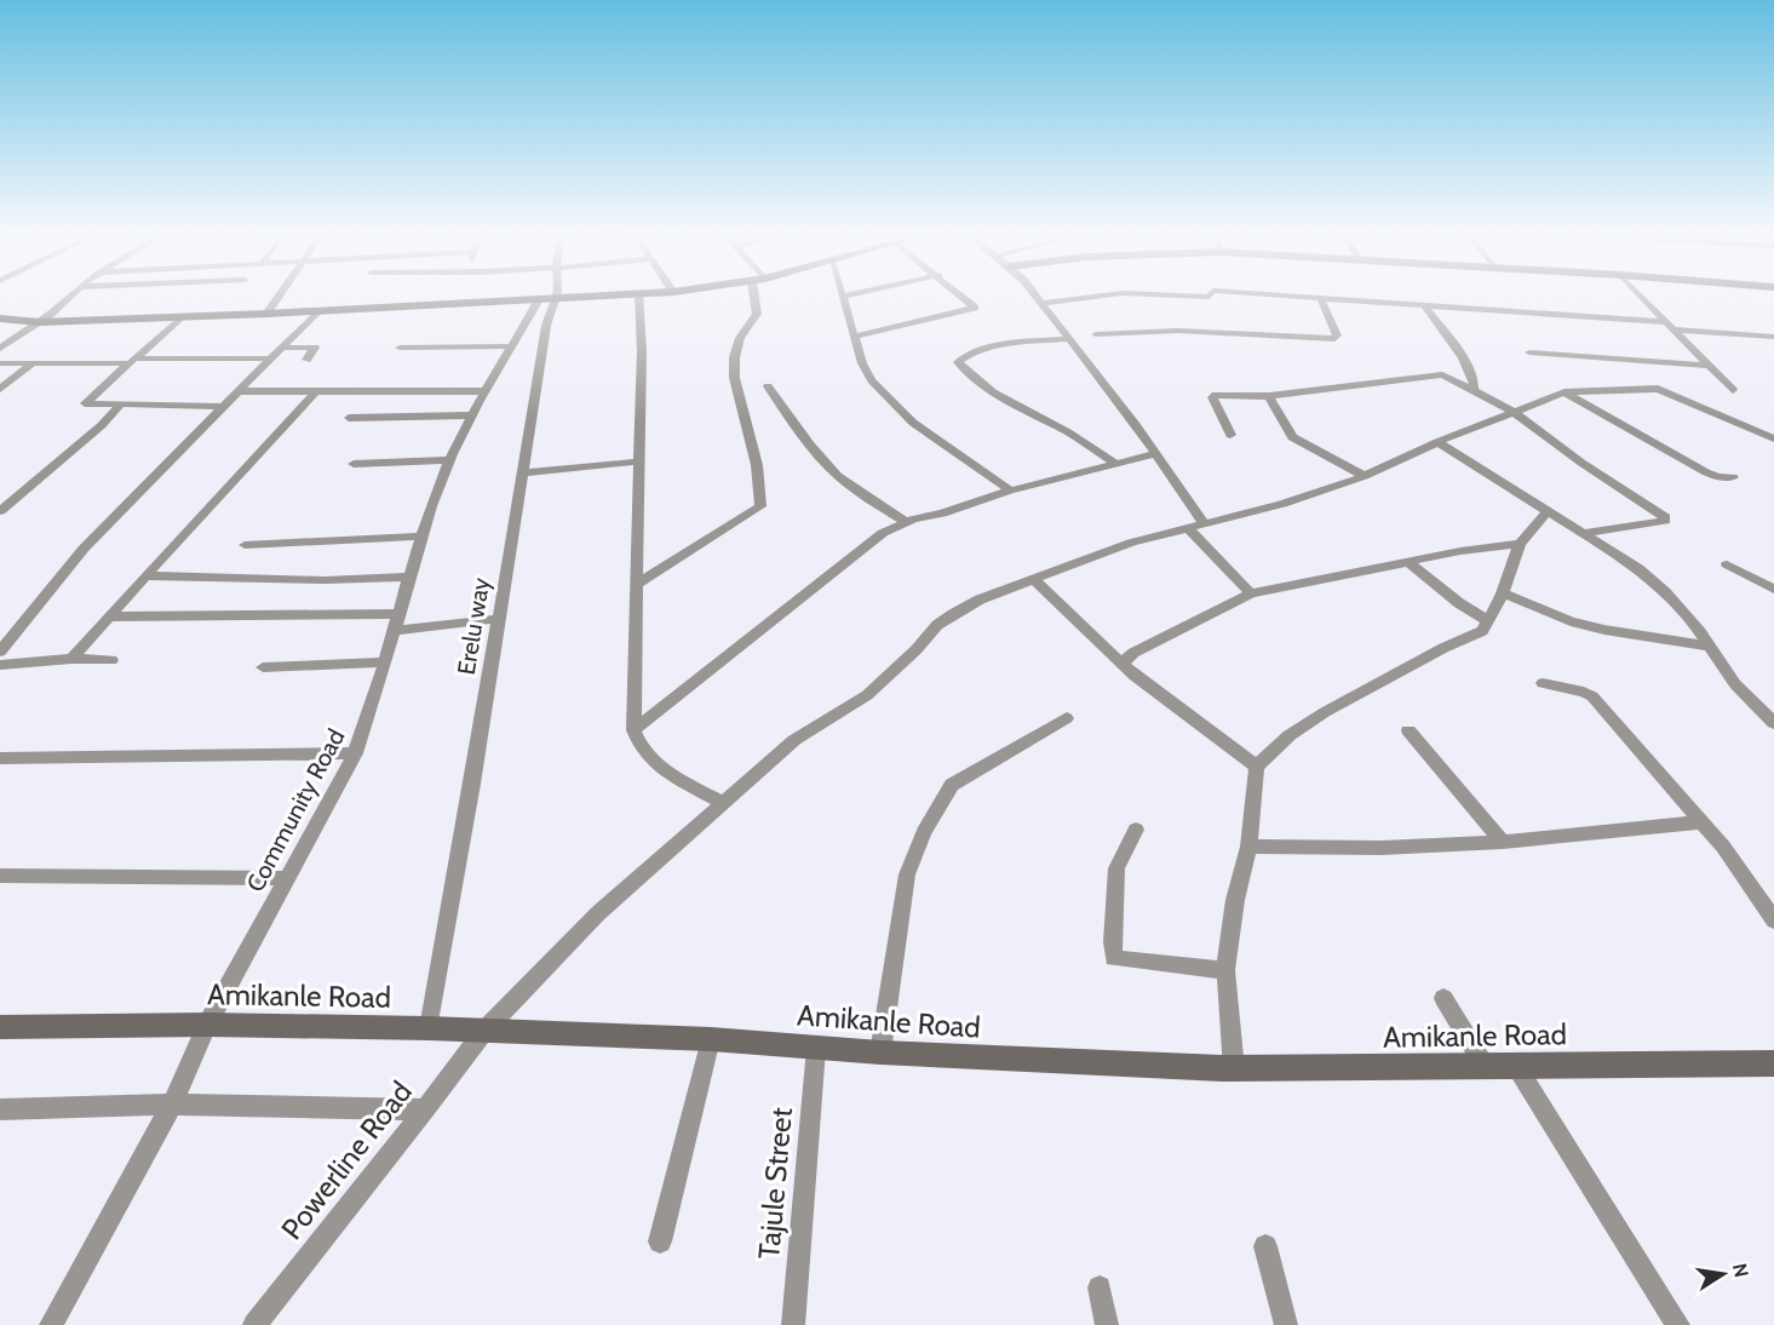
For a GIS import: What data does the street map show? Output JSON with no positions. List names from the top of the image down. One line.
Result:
{"streets":{"street":["Erelu way","Community Road","Amikanle Road","Powerline Road","Tajule Street"]},"crossings":[["Erelu way","Community Road"],["Erelu way","Amikanle Road"],["Community Road","Amikanle Road"],["Amikanle Road","Powerline Road"],["Amikanle Road","Tajule Street"]],"north":"right"}
